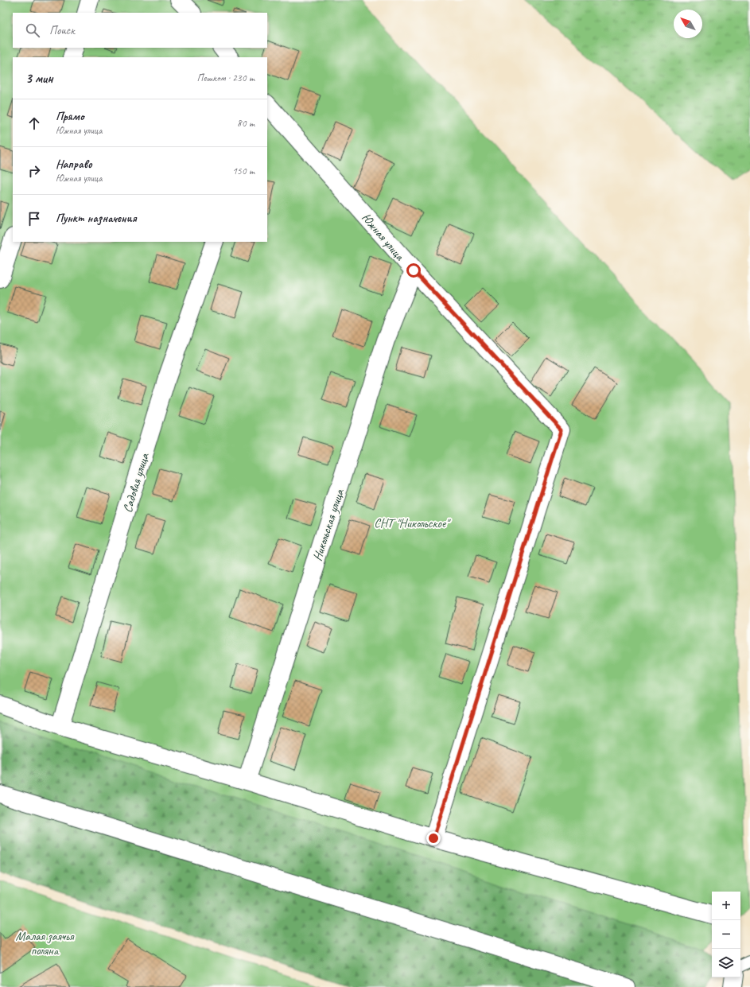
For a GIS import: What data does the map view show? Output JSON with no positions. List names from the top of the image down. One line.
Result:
{"streets":{"street":["Южная улица","Садовая улица","Никольская улица"]},"crossings":[["Южная улица","Никольская улица"]],"parks":["СНТ \"Никольское\"","Малая заячья поляна"],"north":"top left","page":{"search":"Поиск","heading":["3 мин","Пешком · 230 m"],"list":[["Прямо","Южная улица","80 m"],["Направо","Южная улица","150 m"],"Пункт назначения"],"map_buttons":["+","−"]}}
